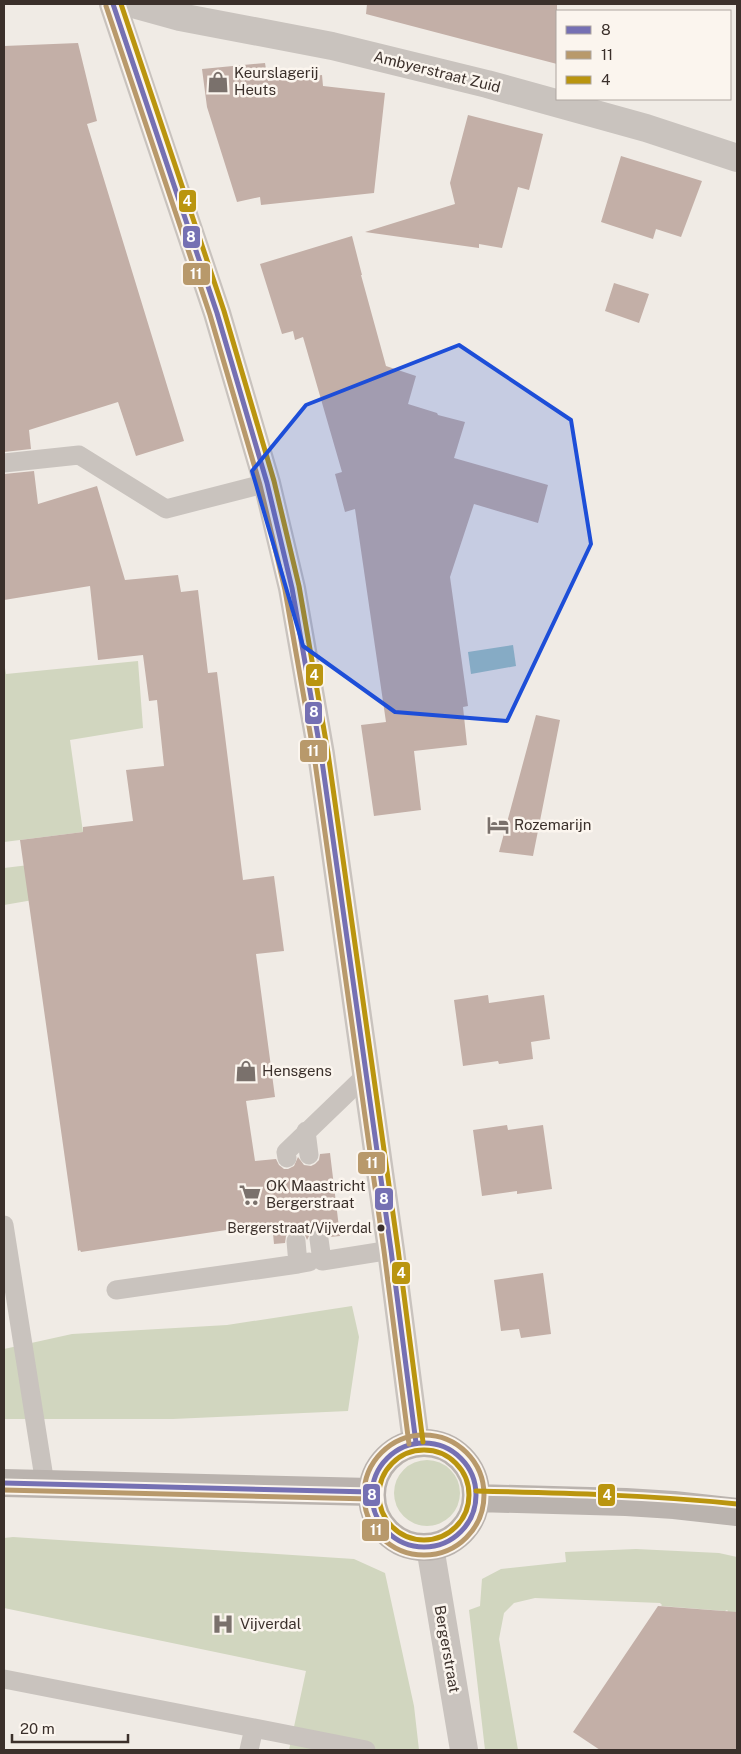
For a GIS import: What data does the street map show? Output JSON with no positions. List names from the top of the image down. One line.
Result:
{"streets":{"street":["Ambyerstraat Zuid","Bergerstraat"]},"places":{"shop":["Keurslagerij Heuts","Hensgens"],"hotel":["Rozemarijn"],"supermarket":["OK Maastricht Bergerstraat"],"other":["Bergerstraat/Vijverdal"],"hospital":["Vijverdal"]},"lines":["transit line 8","transit line 4","transit line 11"],"legend":["8","11","4"],"scale_bar":"20 m"}
